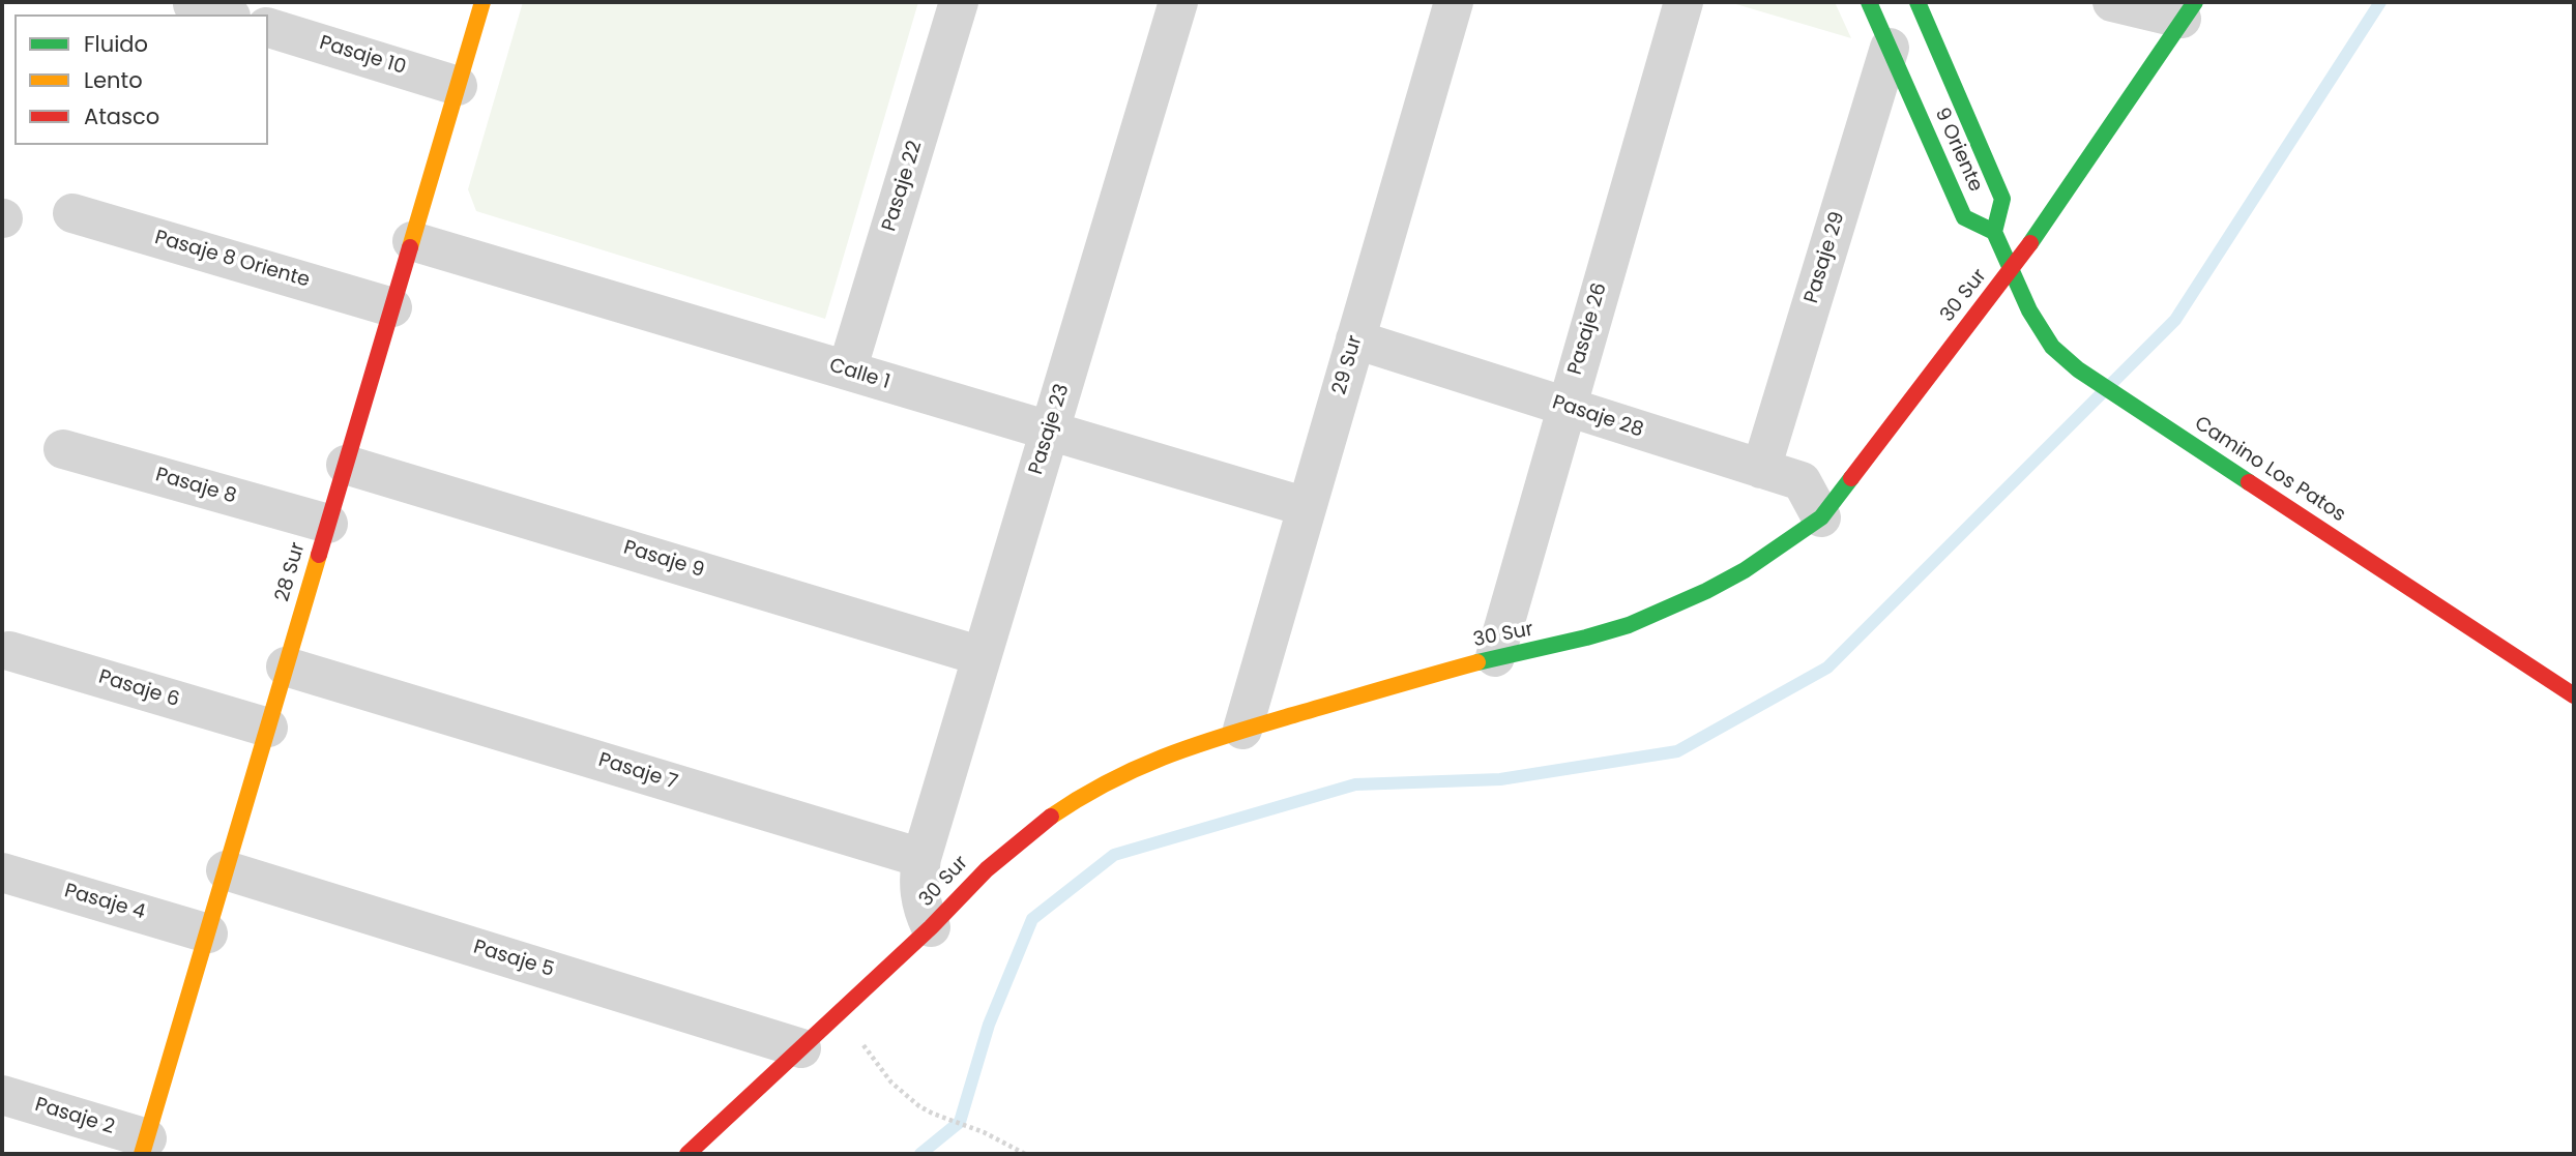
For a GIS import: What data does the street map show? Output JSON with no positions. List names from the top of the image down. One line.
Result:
{"streets":{"street":["Pasaje 10","9 Oriente","Pasaje 22","Pasaje 29","Pasaje 8 Oriente","30 Sur","Pasaje 26","29 Sur","Calle 1","Pasaje 28","Pasaje 23","Camino Los Patos","Pasaje 8","Pasaje 9","28 Sur","Pasaje 6","Pasaje 7","Pasaje 4","Pasaje 5","Pasaje 2"]},"crossings":[["Pasaje 10","28 Sur"],["9 Oriente","Pasaje 29"],["9 Oriente","Camino Los Patos"],["Pasaje 22","Calle 1"],["Pasaje 29","Pasaje 28"],["Pasaje 8 Oriente","28 Sur"],["30 Sur","Pasaje 26"],["30 Sur","29 Sur"],["30 Sur","Pasaje 28"],["30 Sur","Camino Los Patos"],["30 Sur","Pasaje 5"],["Pasaje 26","Pasaje 28"],["29 Sur","Calle 1"],["29 Sur","Pasaje 28"],["Calle 1","Pasaje 23"],["Calle 1","28 Sur"],["Pasaje 23","Pasaje 9"],["Pasaje 23","Pasaje 7"],["Pasaje 8","28 Sur"],["Pasaje 9","28 Sur"],["28 Sur","Pasaje 6"],["28 Sur","Pasaje 7"],["28 Sur","Pasaje 4"],["28 Sur","Pasaje 5"],["28 Sur","Pasaje 2"]],"legend":["Fluido","Lento","Atasco"]}
